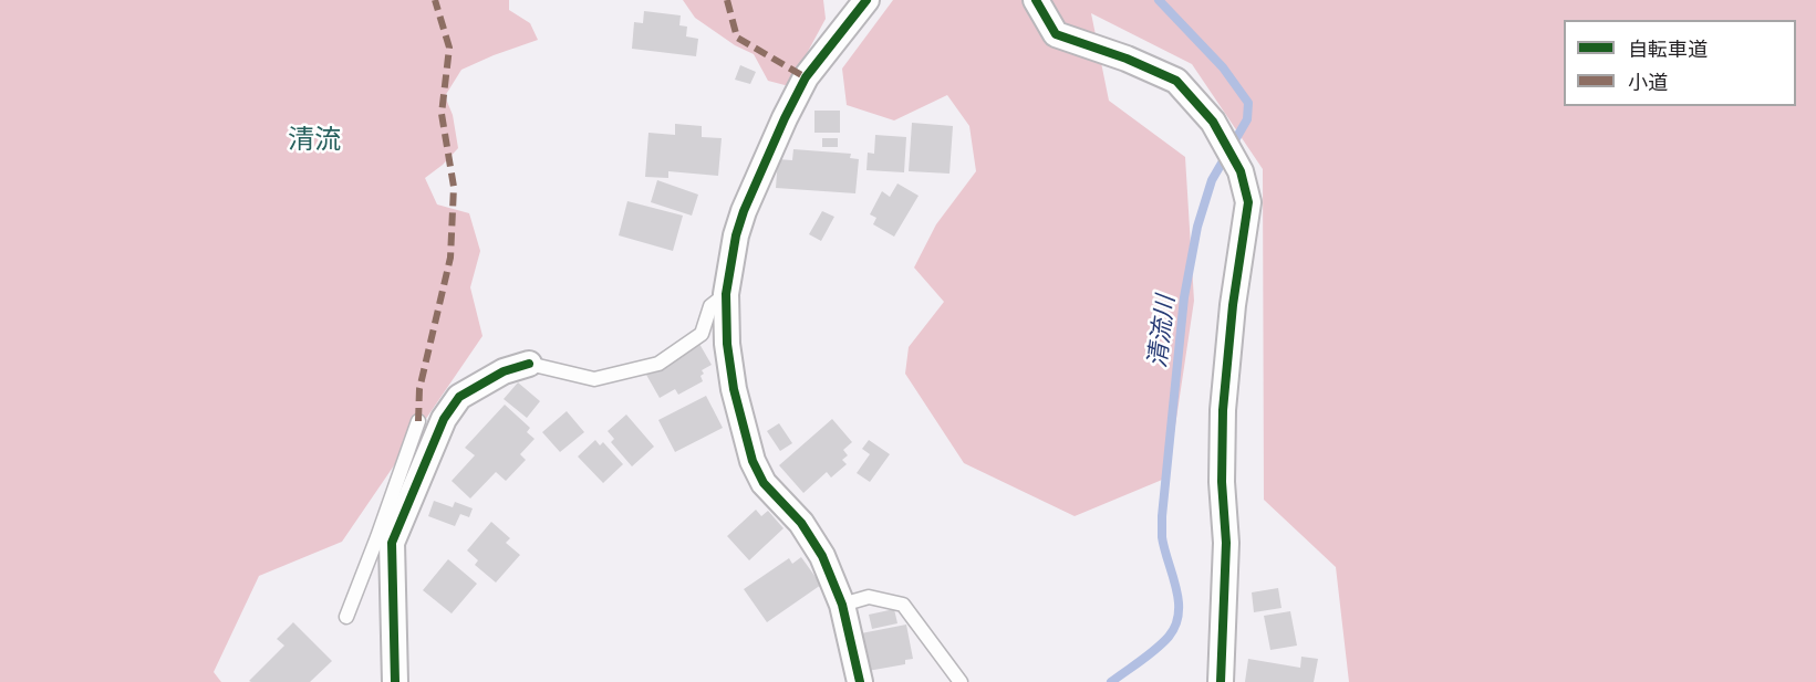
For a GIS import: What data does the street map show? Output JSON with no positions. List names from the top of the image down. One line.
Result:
{"districts":["清流"],"water":["清流川"],"legend":["自転車道","小道"]}
